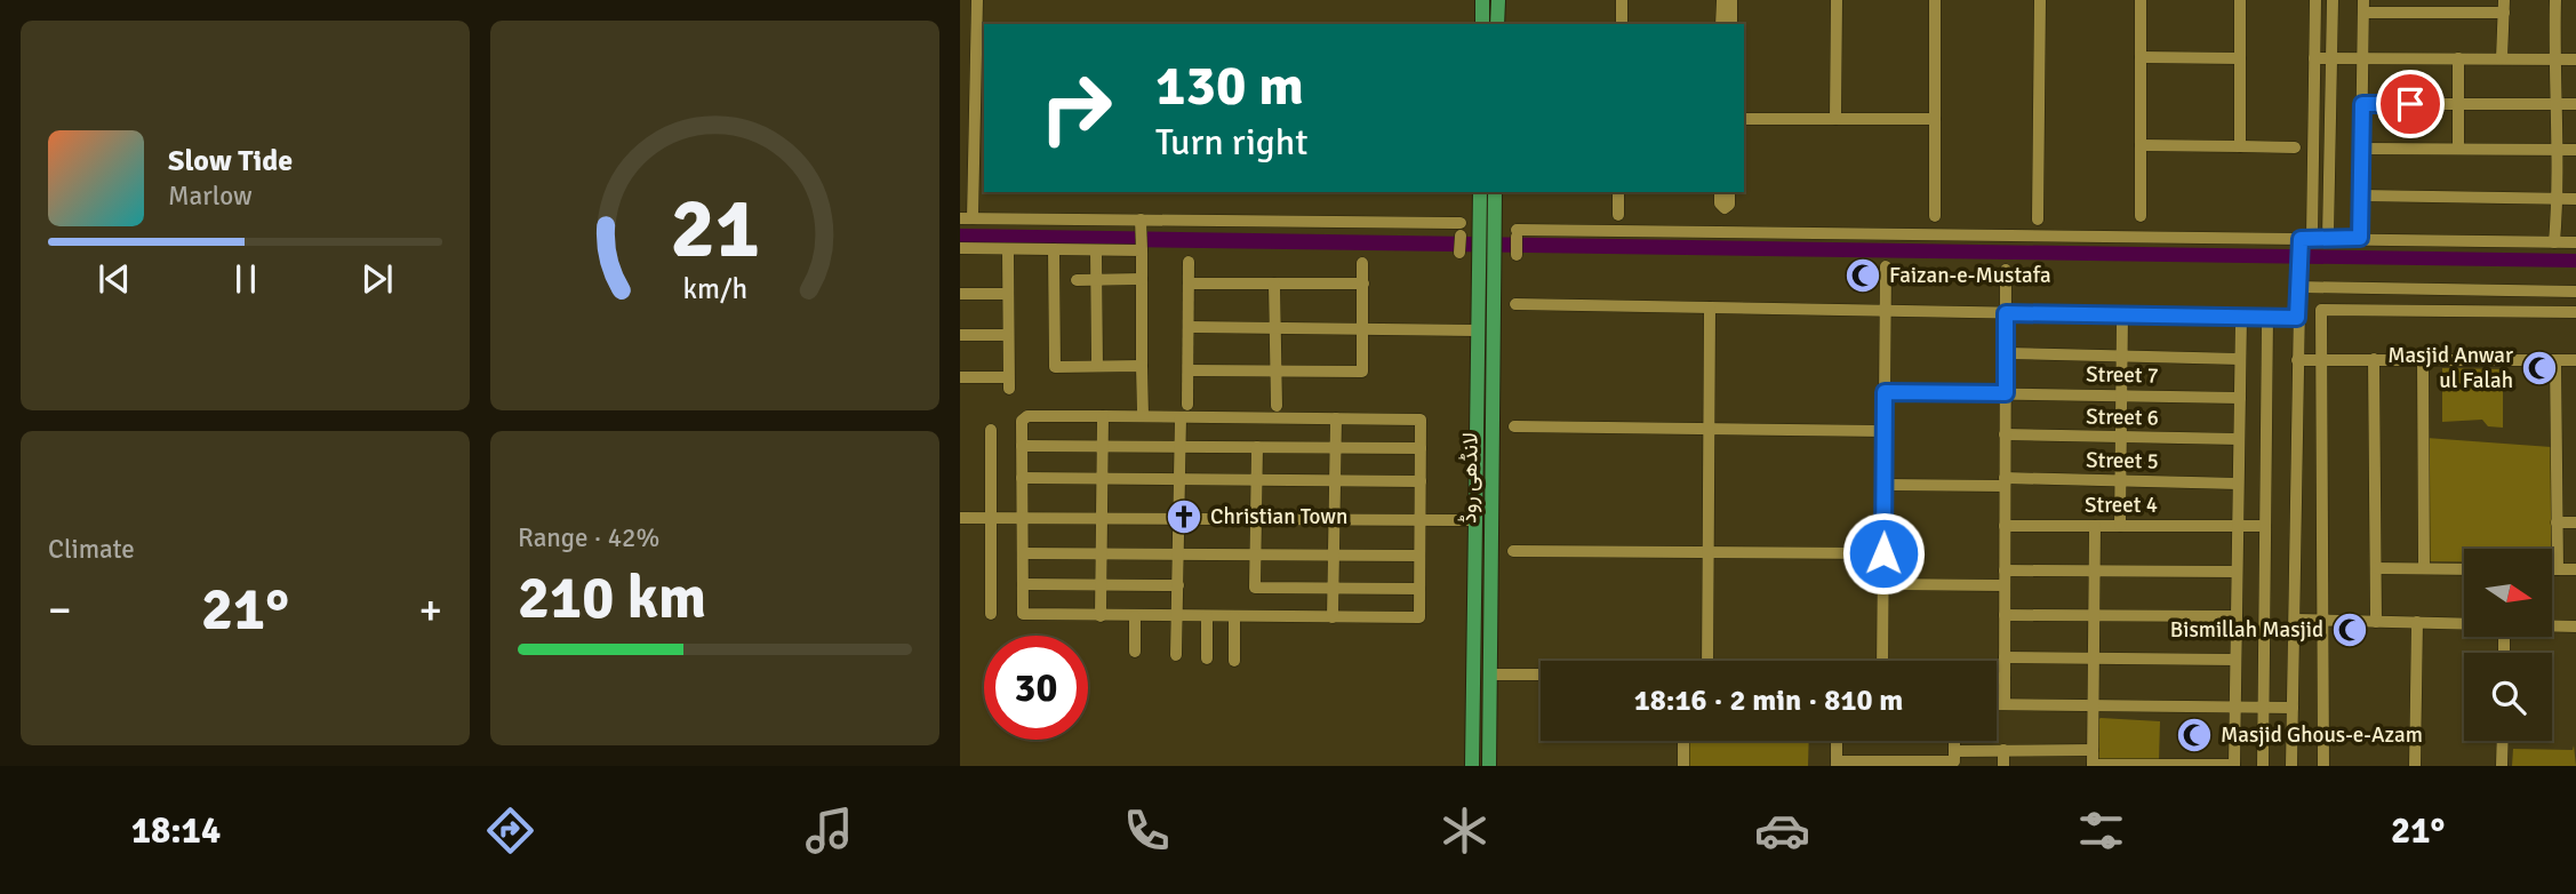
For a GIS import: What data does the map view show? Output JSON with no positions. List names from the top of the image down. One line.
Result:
{"streets":{"main road":["لانڈھی روڈ"],"street":["Street 7","Street 6","Street 5","Street 4"]},"places":{"mosque":["Faizan-e-Mustafa","Masjid Anwar ul Falah","Bismillah Masjid","Masjid Ghous-e-Azam"],"church":["Christian Town"]},"north":"right","page":{"turn":["130 m","Turn right"],"song":["Slow Tide","Marlow"],"tile":["Climate",["Range · 42%","210 km"]],"heat":["−","21°","+"],"limit":"30","trip":"18:16 · 2 min · 810 m","tabs":["18:14","21°"],"gauge":["21","km/h"]}}
